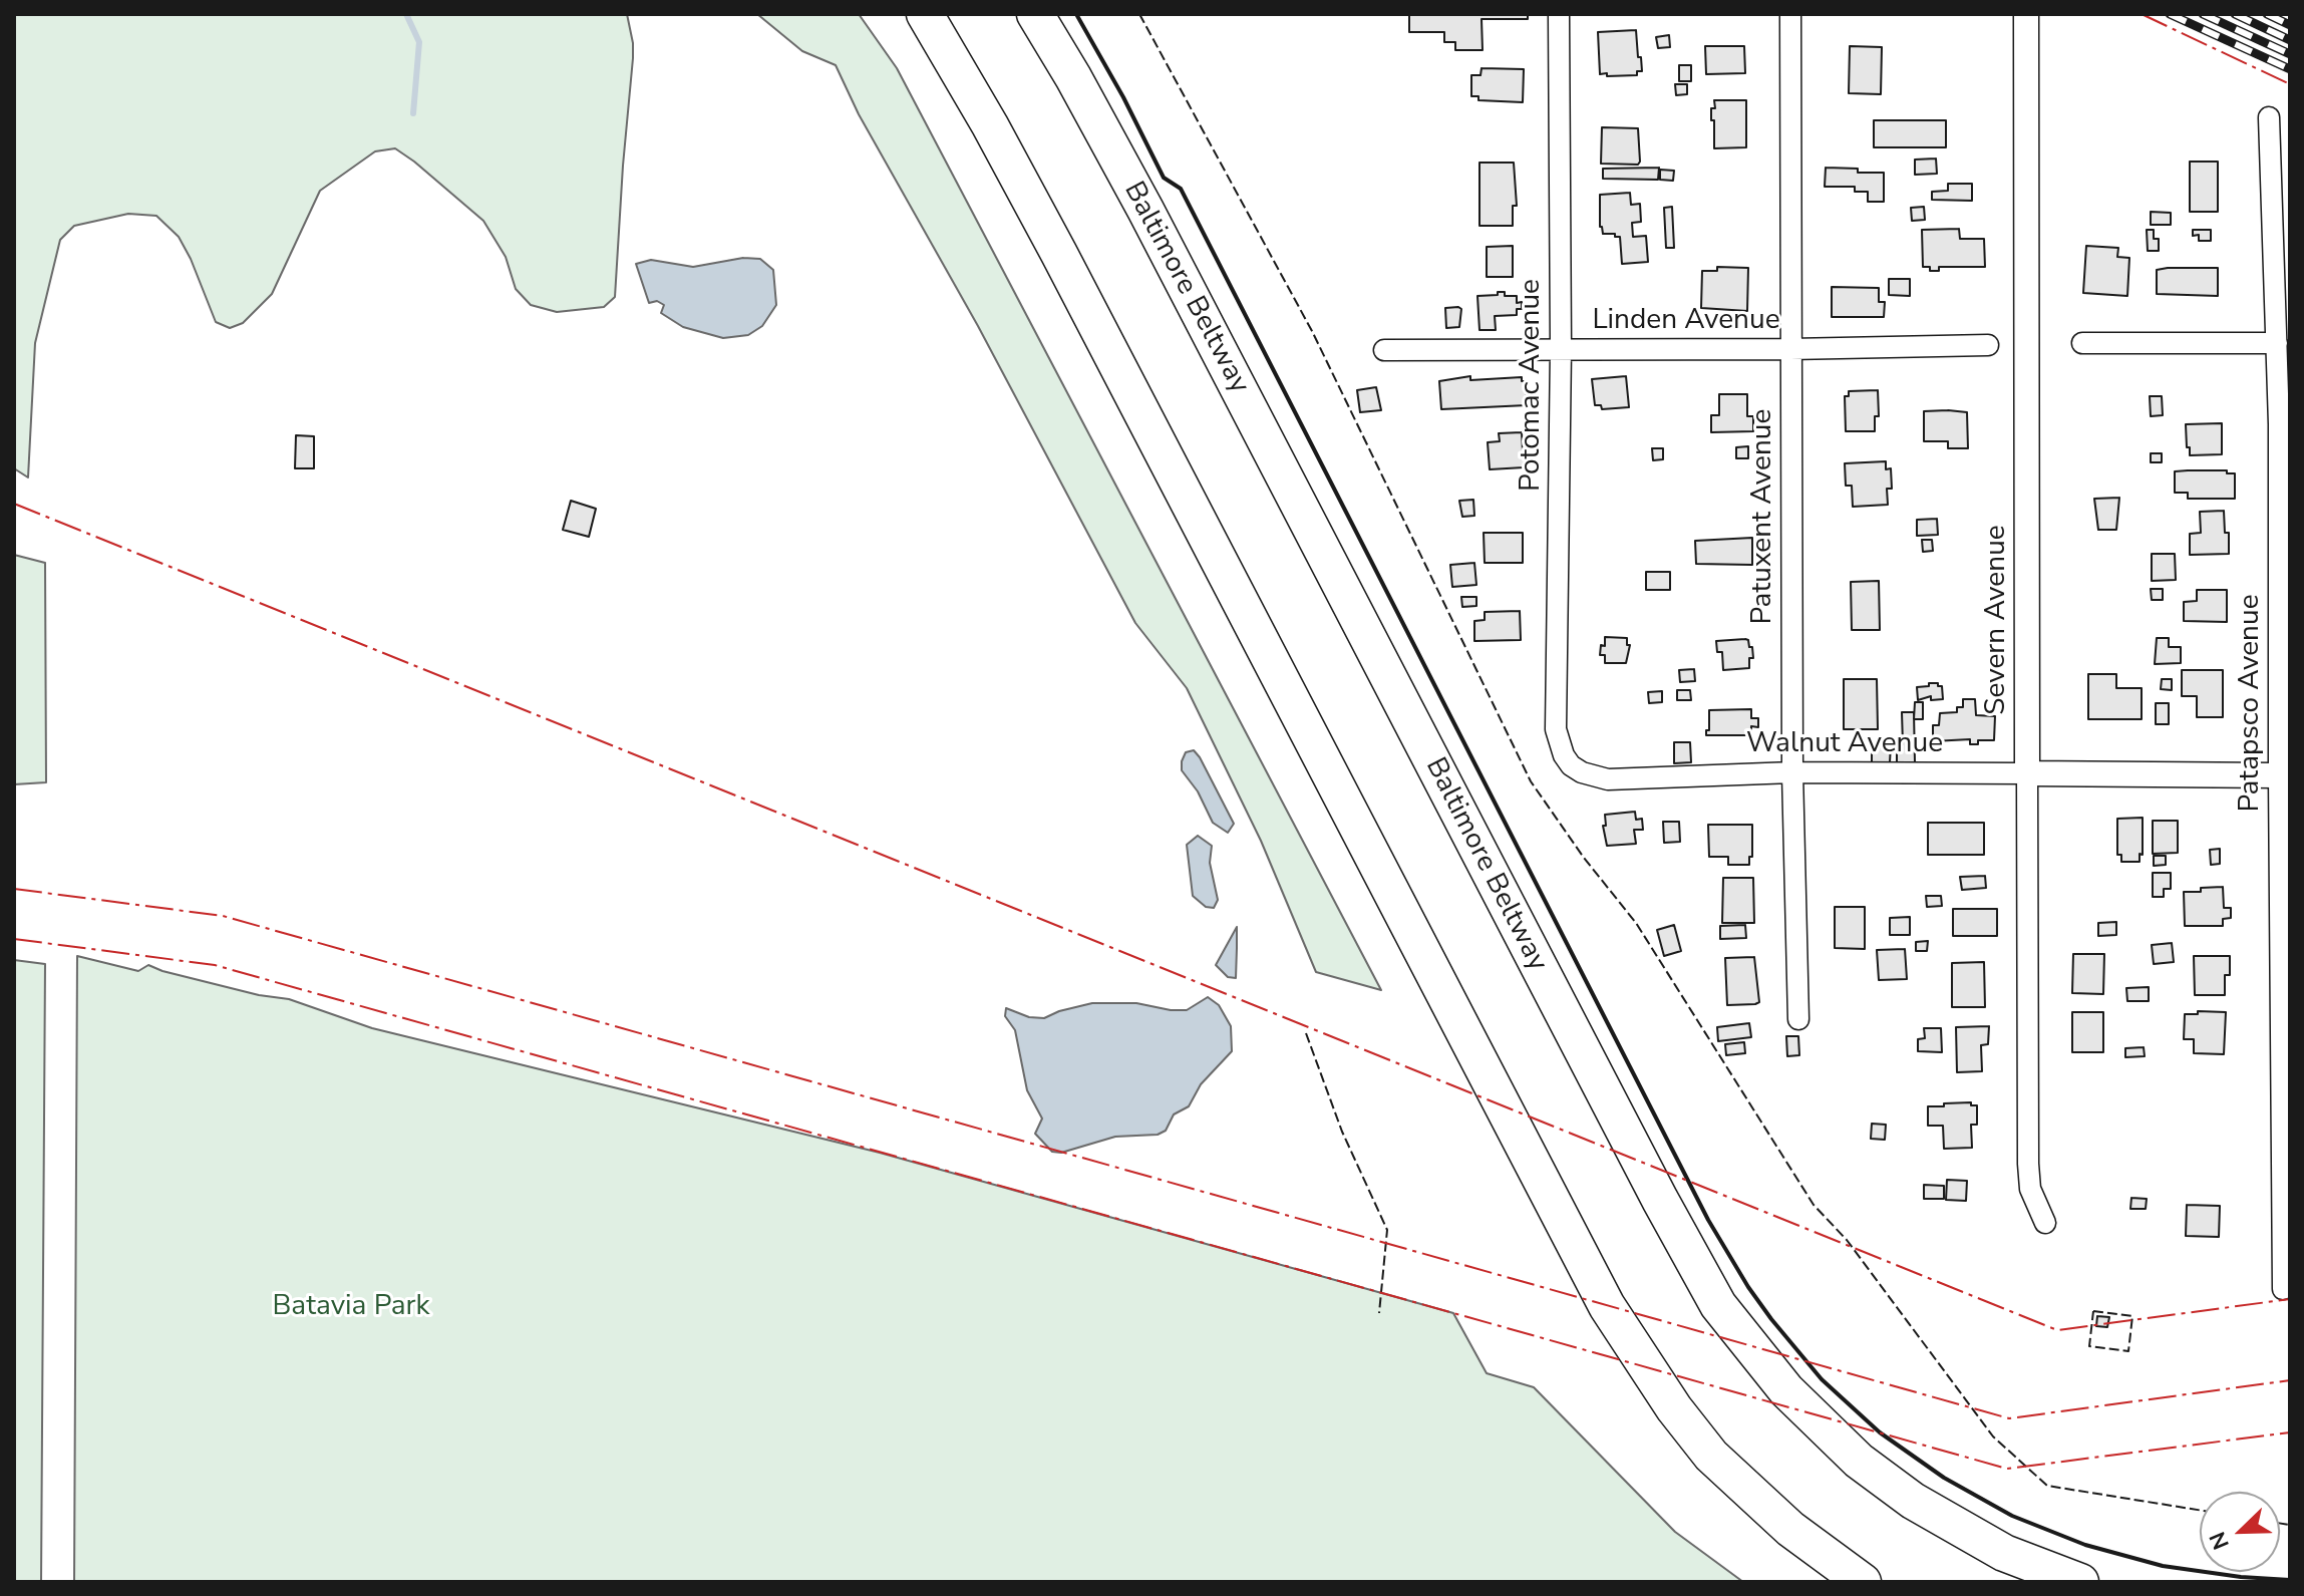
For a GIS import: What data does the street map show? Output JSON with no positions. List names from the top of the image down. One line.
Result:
{"streets":{"highway":["Baltimore Beltway"],"street":["Linden Avenue","Potomac Avenue","Patuxent Avenue","Severn Avenue","Patapsco Avenue","Walnut Avenue"]},"crossings":[["Linden Avenue","Potomac Avenue"],["Linden Avenue","Patuxent Avenue"],["Potomac Avenue","Walnut Avenue"],["Patuxent Avenue","Walnut Avenue"],["Severn Avenue","Walnut Avenue"],["Patapsco Avenue","Walnut Avenue"]],"parks":["Batavia Park"],"north":"bottom left"}
